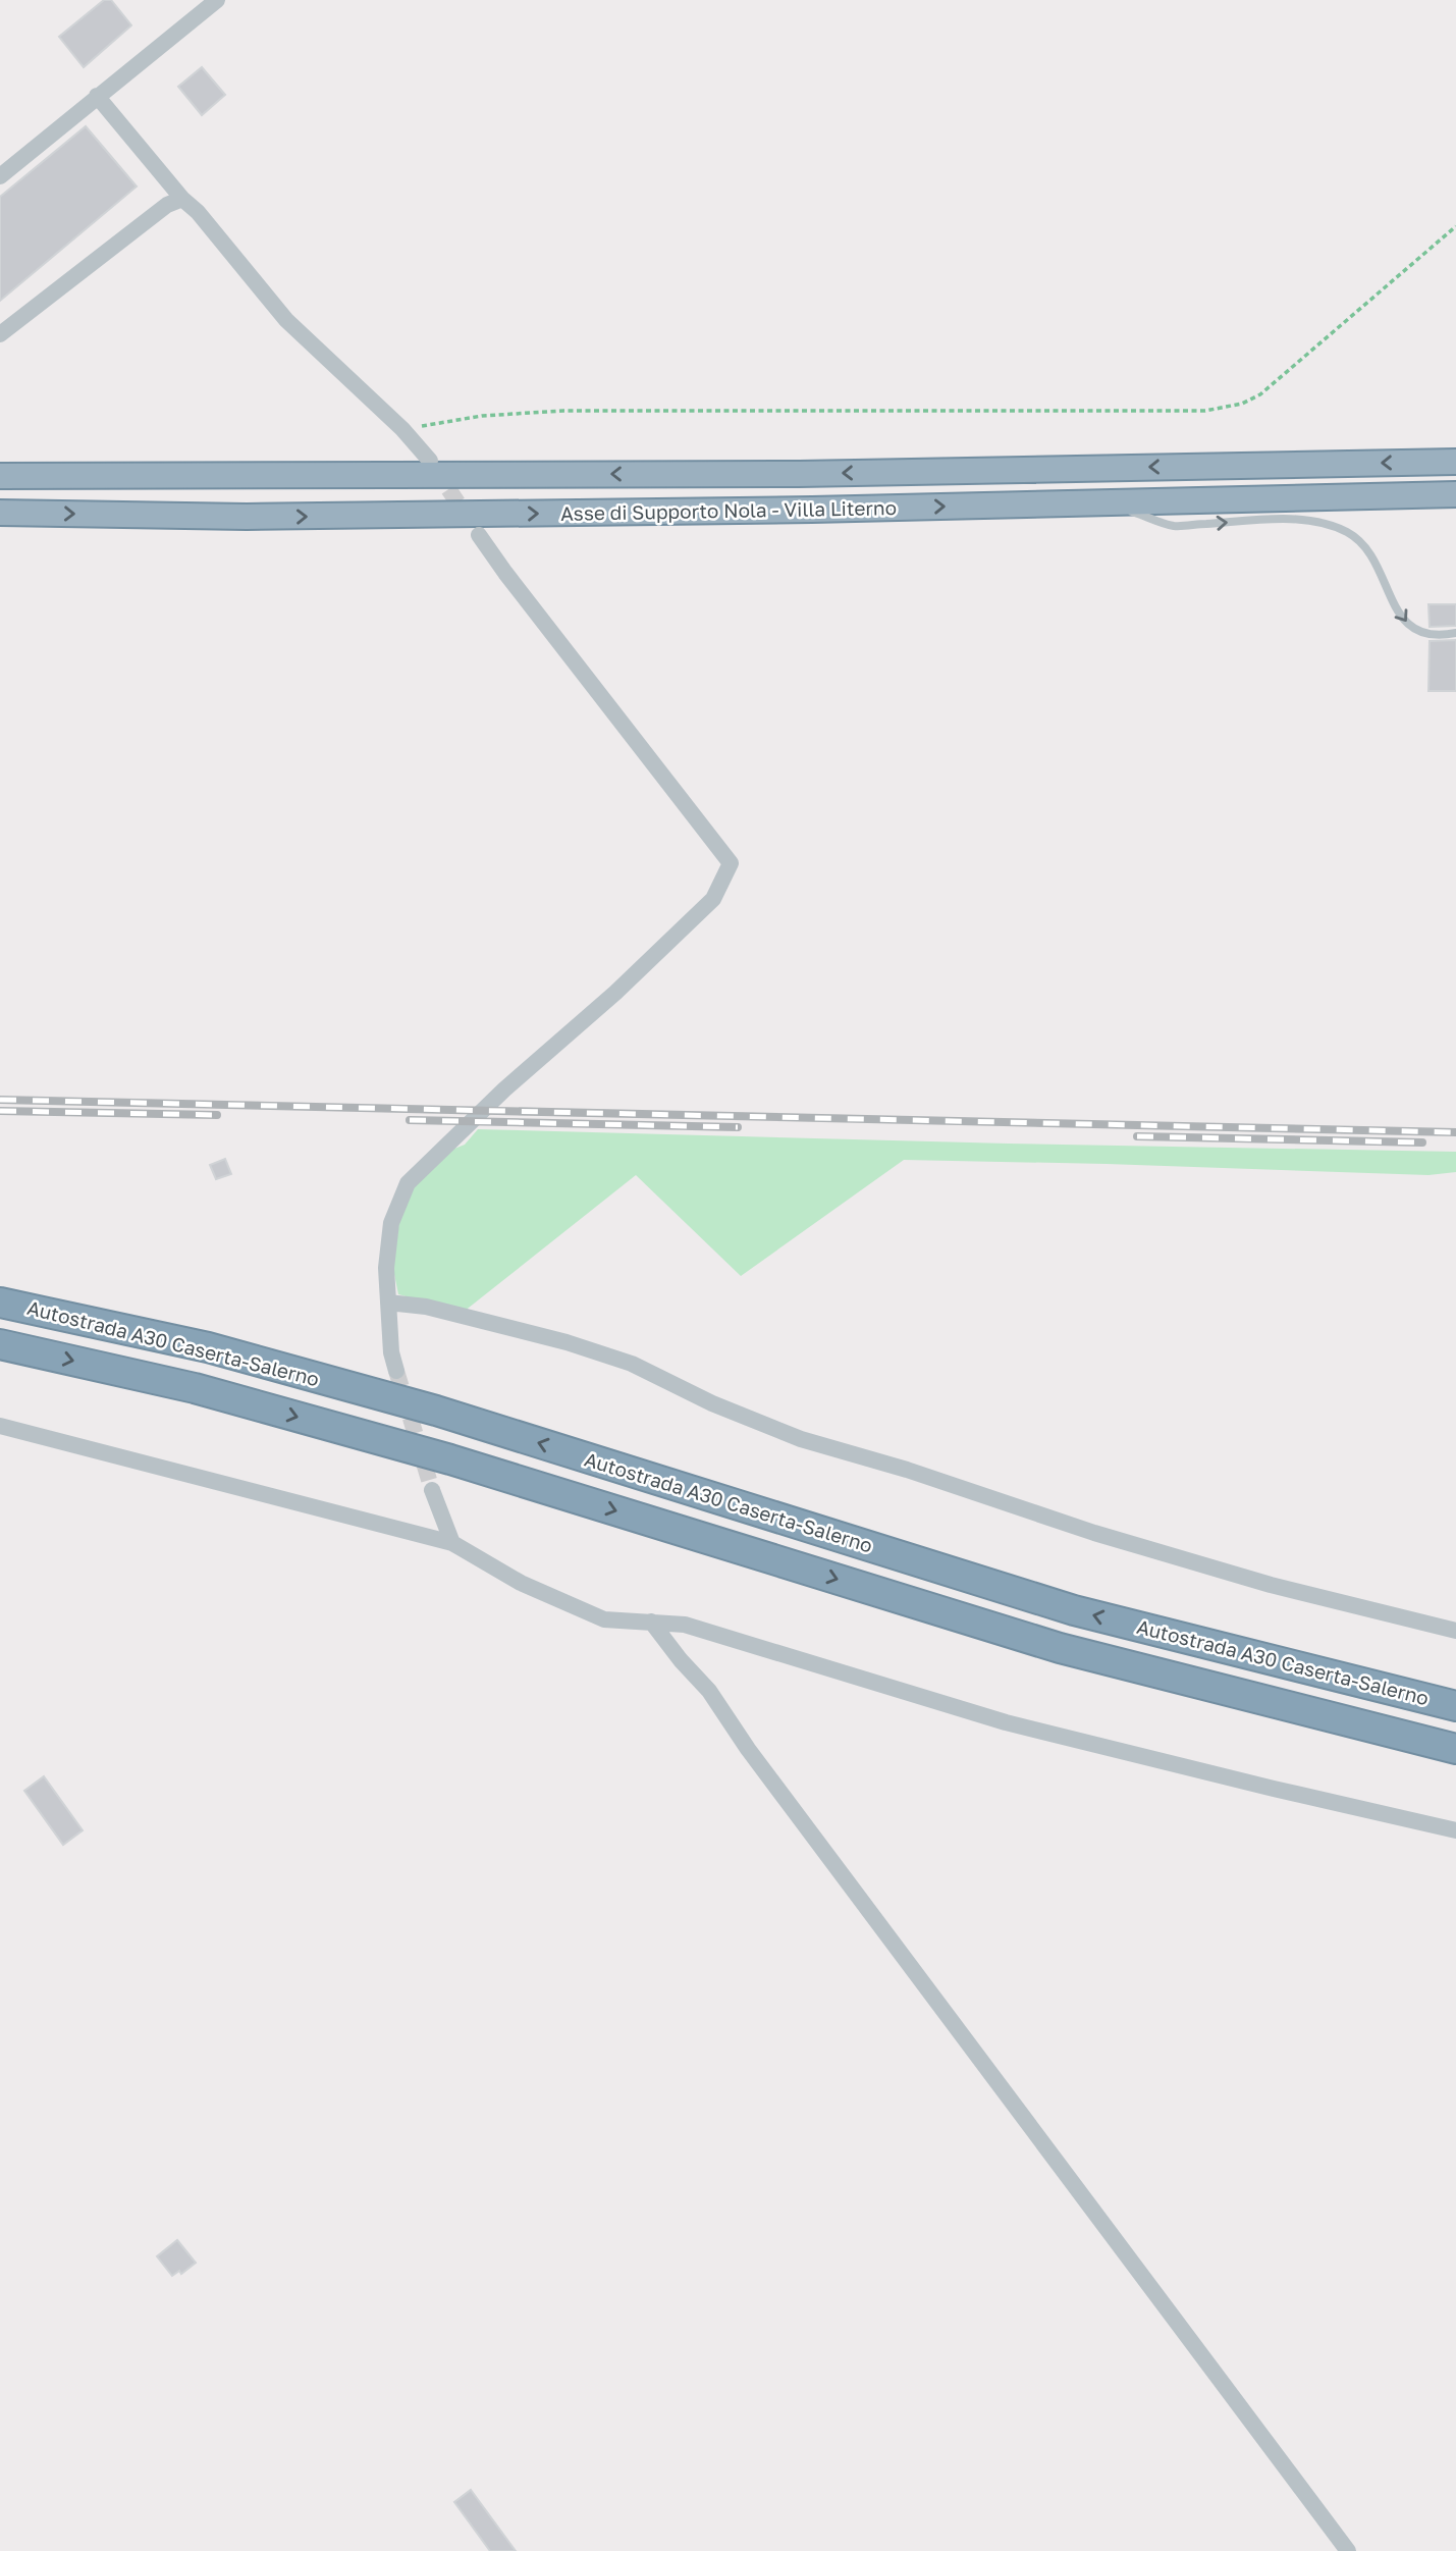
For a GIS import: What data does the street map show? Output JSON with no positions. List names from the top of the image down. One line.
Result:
{"streets":{"highway":["Asse di Supporto Nola - Villa Literno","Autostrada A30 Caserta-Salerno"]}}
